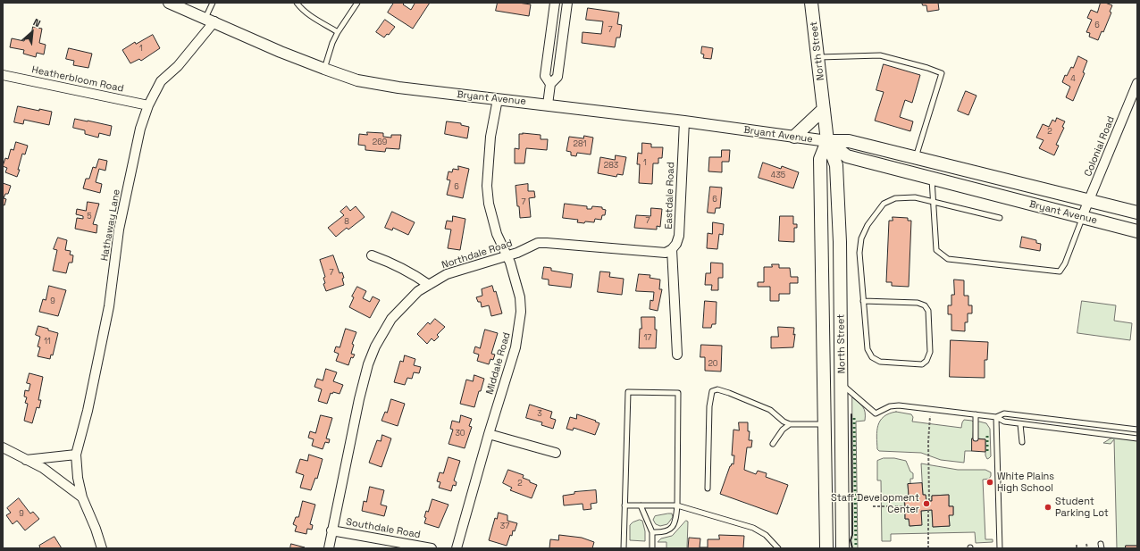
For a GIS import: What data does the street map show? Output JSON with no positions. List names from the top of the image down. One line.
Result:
{"streets":{"main road":["North Street","Bryant Avenue"],"street":["Heatherbloom Road","Colonial Road","Eastdale Road","Hathaway Lane","Northdale Road","Middale Road","Southdale Road"]},"crossings":[["North Street","Bryant Avenue"],["Heatherbloom Road","Hathaway Lane"],["Bryant Avenue","Colonial Road"],["Bryant Avenue","Eastdale Road"],["Bryant Avenue","Hathaway Lane"],["Bryant Avenue","Middale Road"],["Eastdale Road","Northdale Road"],["Northdale Road","Middale Road"],["Northdale Road","Southdale Road"]],"places":["White Plains High School","Staff Development Center","Student Parking Lot"],"house_numbers":["6","7","1","4","2","269","281","1","283","435","6","6","7","5","7","8","7","9","17","11","20","3","30","2","9","37"],"north":"top right"}
